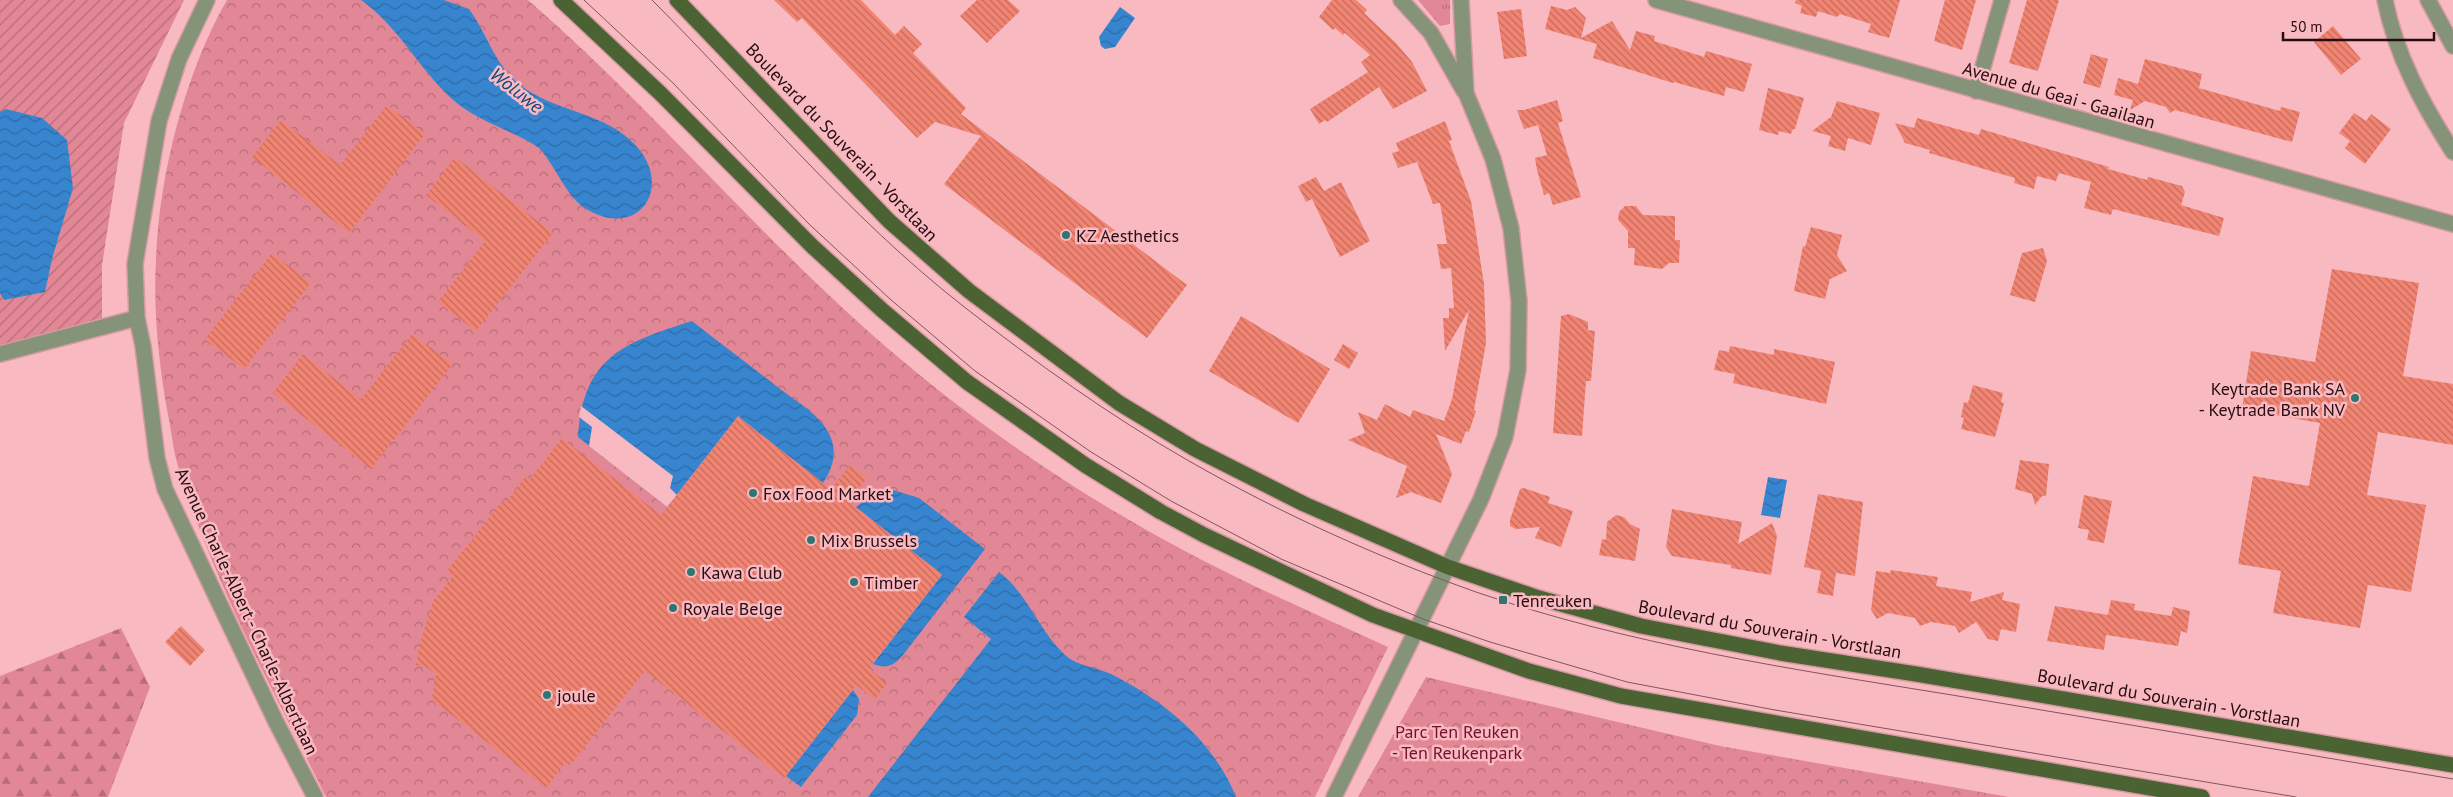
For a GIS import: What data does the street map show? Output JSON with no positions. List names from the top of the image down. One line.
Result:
{"streets":{"main road":["Boulevard du Souverain - Vorstlaan"],"street":["Avenue du Geai - Gaailaan","Avenue Charle-Albert - Charle-Albertlaan"]},"water":["Woluwe"],"parks":["Parc Ten Reuken - Ten Reukenpark"],"places":{"other":["KZ Aesthetics","Keytrade Bank SA - Keytrade Bank NV","Fox Food Market","Mix Brussels","Kawa Club","Timber","Royale Belge","joule"],"transit":["Tenreuken"]},"scale_bar":"50 m"}
